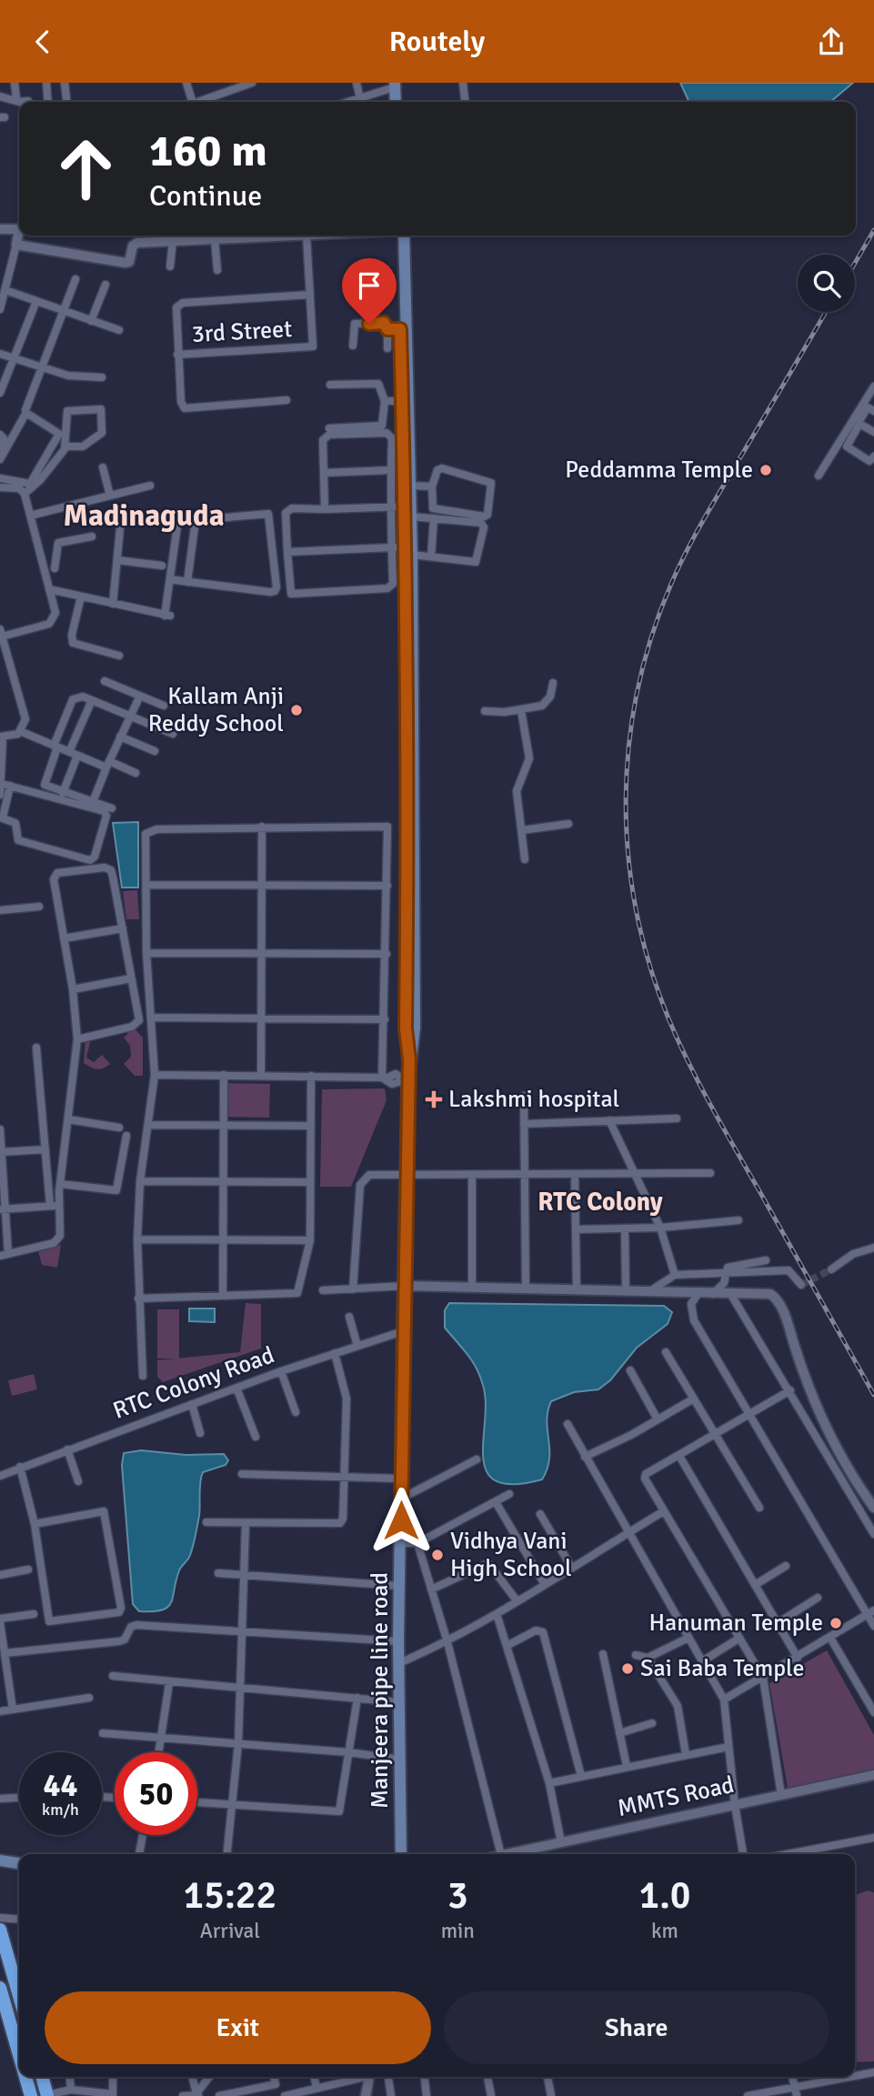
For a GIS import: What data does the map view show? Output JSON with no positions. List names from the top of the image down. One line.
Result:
{"streets":{"main road":["Manjeera pipe line road"],"street":["3rd Street","RTC Colony Road","MMTS Road"]},"crossings":[["RTC Colony Road","Manjeera pipe line road"]],"districts":["Madinaguda","RTC Colony"],"places":{"other":["Peddamma Temple","Kallam Anji Reddy School","Vidhya Vani High School","Hanuman Temple","Sai Baba Temple"],"health":["Lakshmi hospital"]},"page":{"header":"Routely","turn":["160 m","Continue"],"speed":"44 km/h","limit":"50","eta":["15:22","Arrival","3","min","1.0","km"],"buttons":["Exit","Share"]}}
